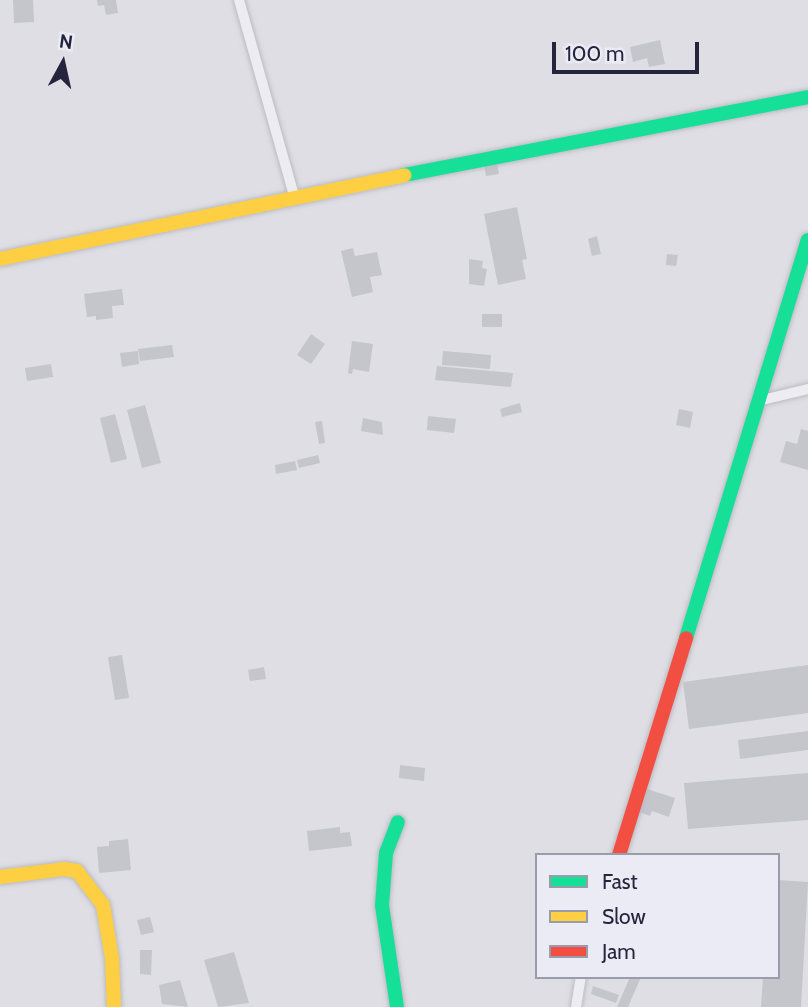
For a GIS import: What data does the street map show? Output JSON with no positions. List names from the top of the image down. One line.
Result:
{"legend":["Fast","Slow","Jam"],"scale_bar":"100 m","north":"top"}
